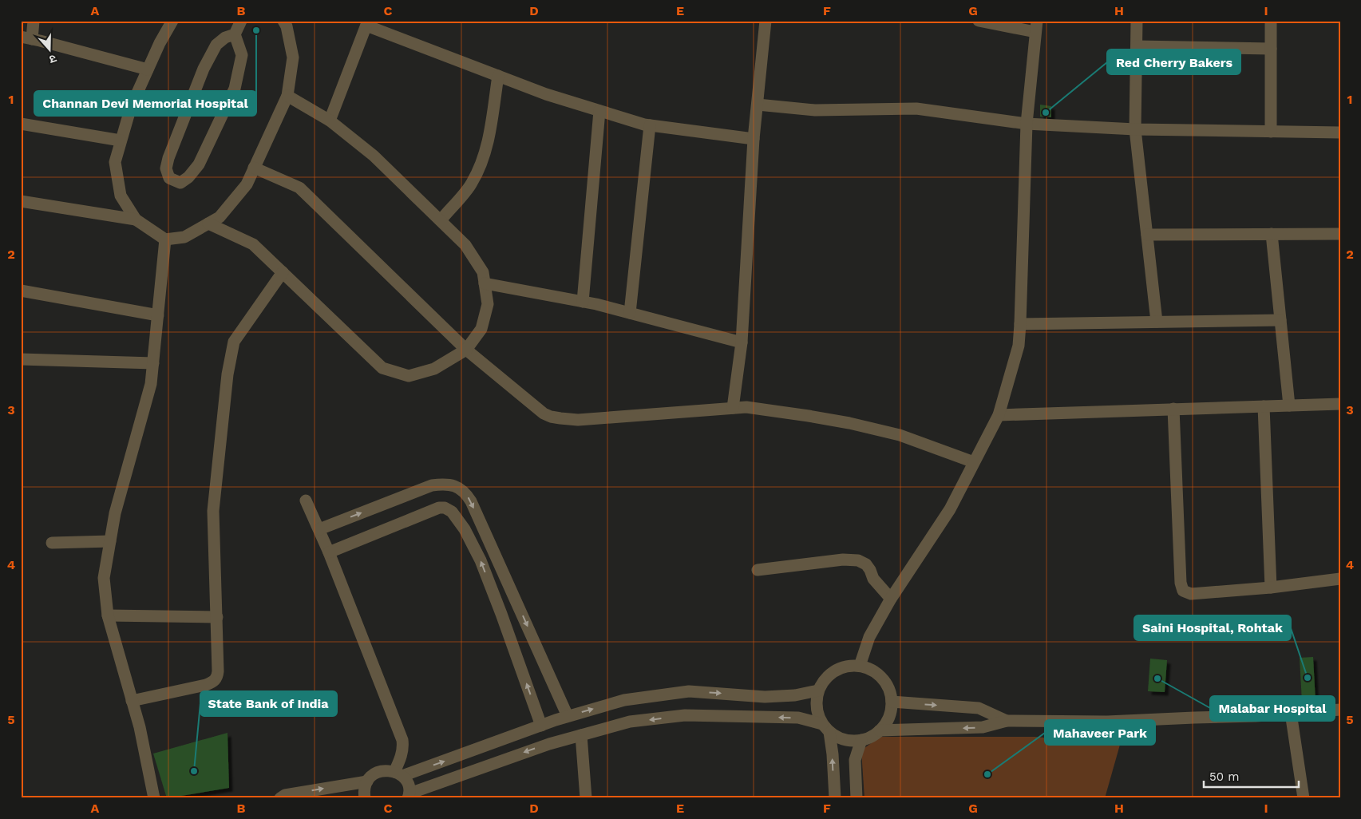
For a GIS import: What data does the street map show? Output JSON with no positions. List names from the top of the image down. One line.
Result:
{"places":["Channan Devi Memorial Hospital","Red Cherry Bakers","Saini Hospital, Rohtak","Malabar Hospital","State Bank of India","Mahaveer Park"],"scale_bar":"50 m","north":"bottom","grid":{"columns":["A","B","C","D","E","F","G","H","I"],"rows":["1","2","3","4","5"]}}
